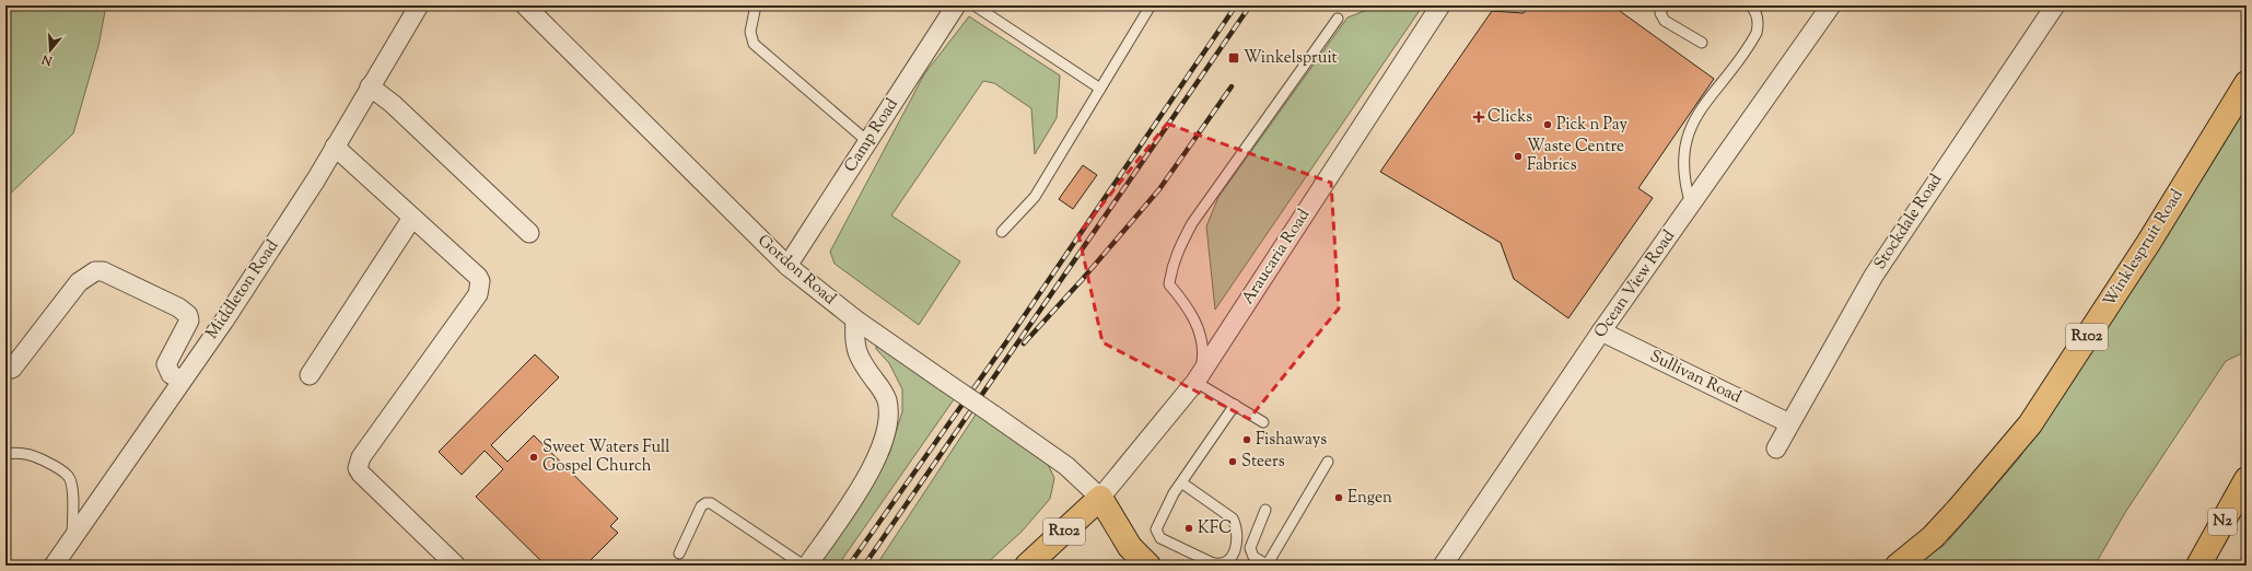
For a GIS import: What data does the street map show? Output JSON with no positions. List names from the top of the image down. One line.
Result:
{"streets":{"main road":["Winklespruit Road","R102","N2"],"street":["Camp Road","Stockdale Road","Araucaria Road","Gordon Road","Ocean View Road","Middleton Road","Sullivan Road"]},"crossings":[["Camp Road","Gordon Road"],["Stockdale Road","Sullivan Road"],["Araucaria Road","Gordon Road"],["Araucaria Road","R102"],["Gordon Road","R102"],["Ocean View Road","Sullivan Road"]],"places":{"transit":["Winkelspruit"],"health":["Clicks"],"other":["Pick n Pay","Waste Centre Fabrics","Fishaways","Sweet Waters Full Gospel Church","Steers","Engen","KFC"]},"north":"bottom"}
